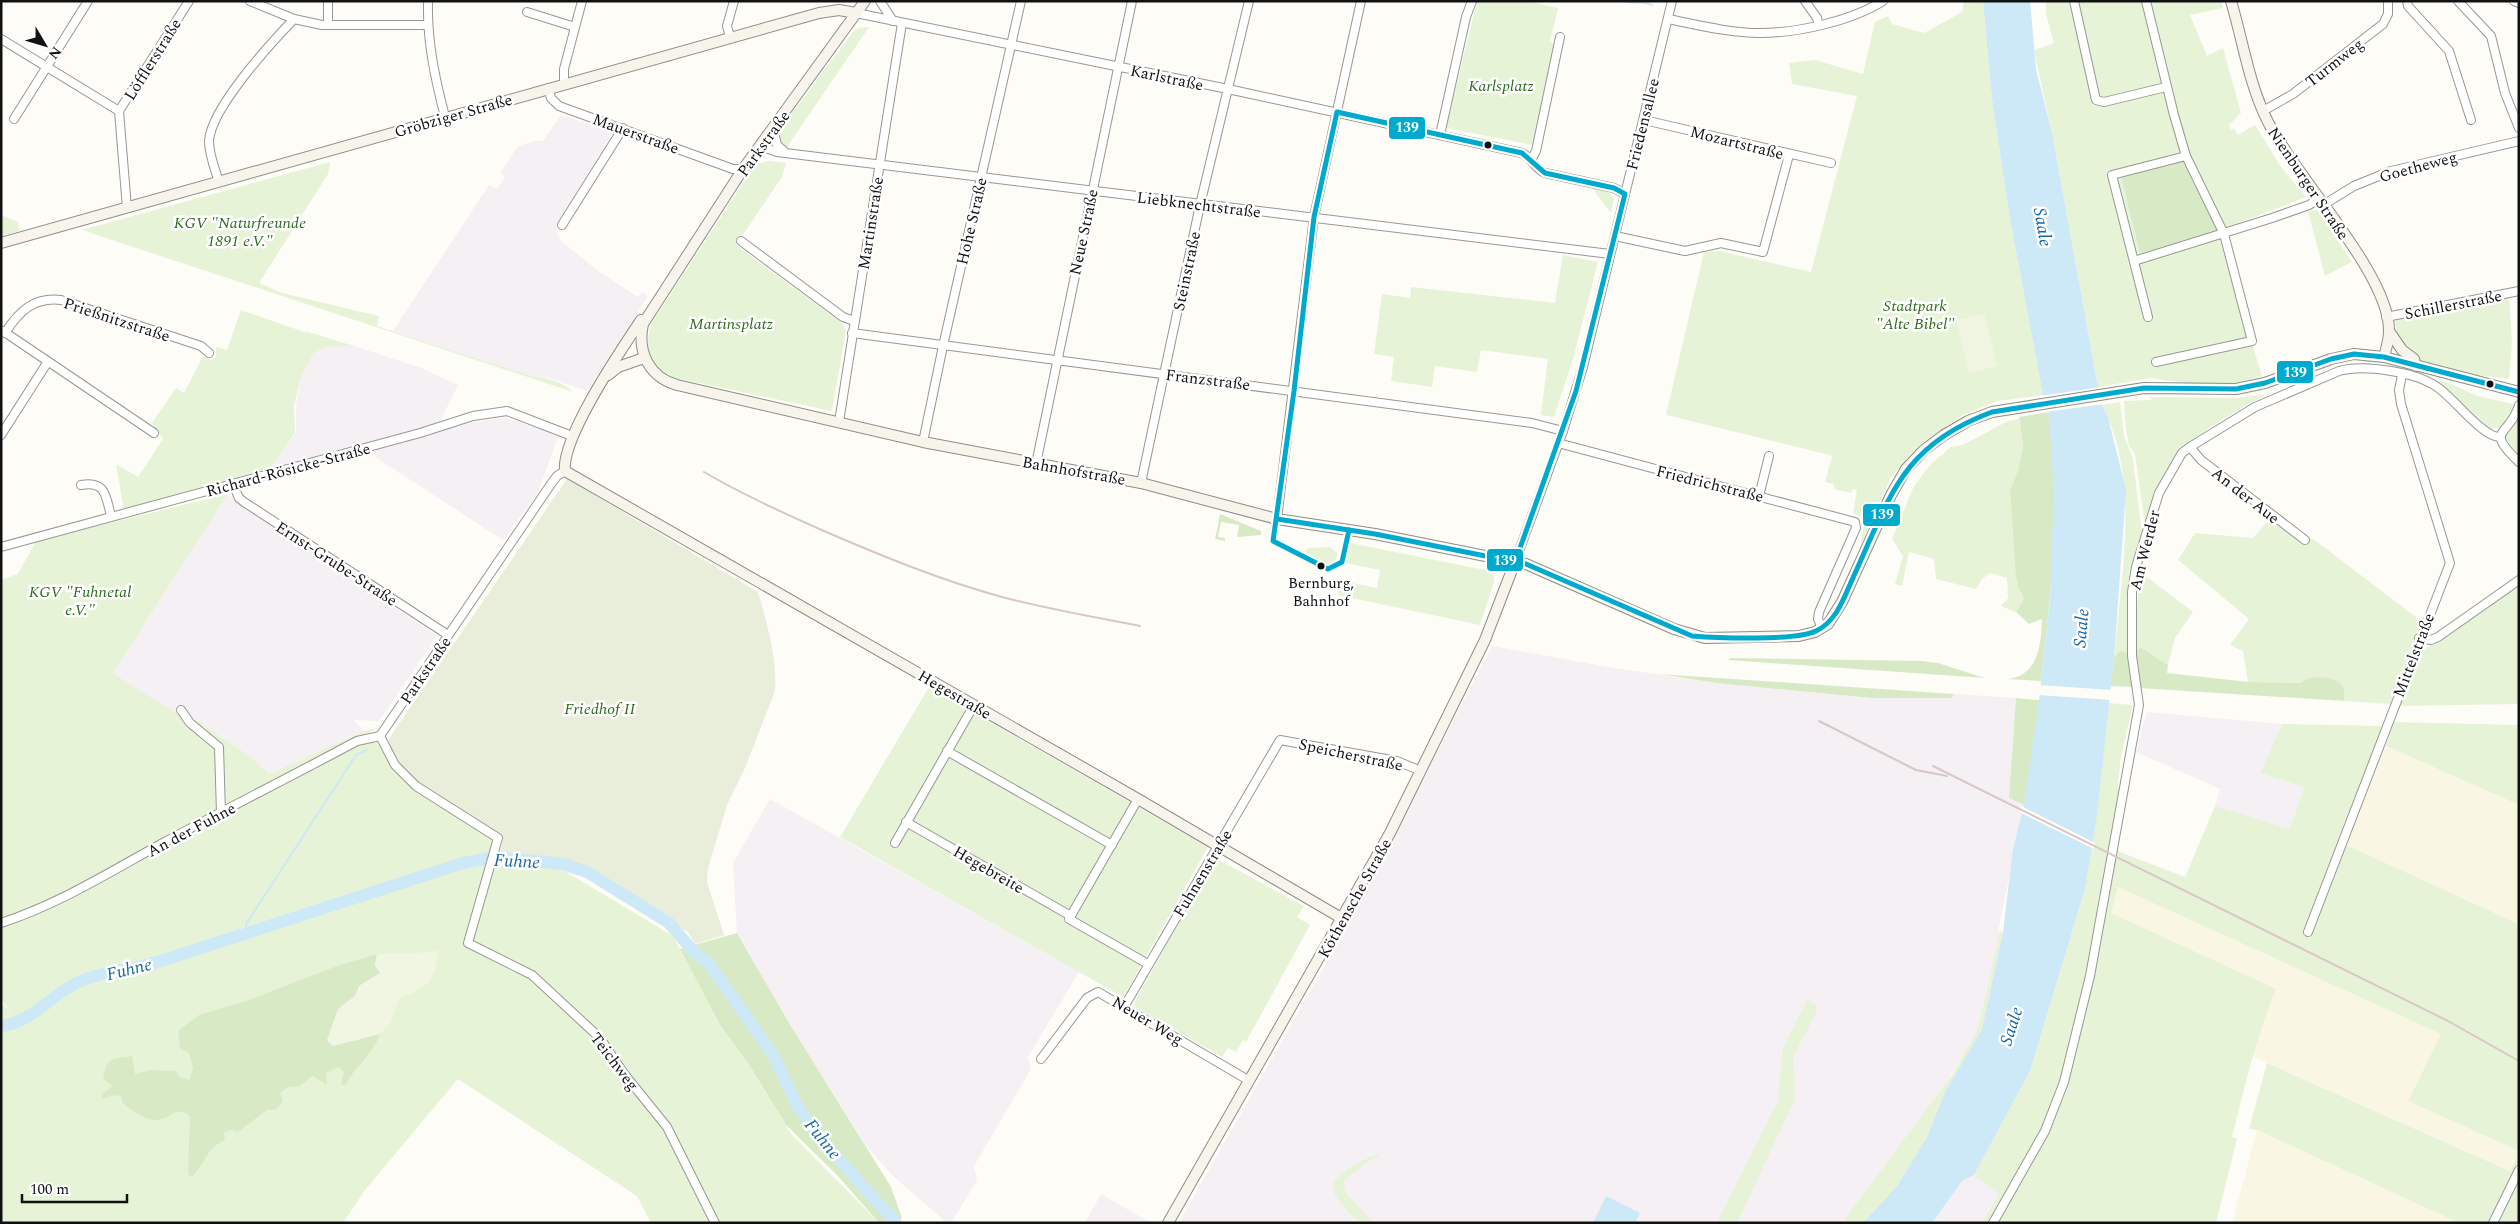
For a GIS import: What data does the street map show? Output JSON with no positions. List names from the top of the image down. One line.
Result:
{"streets":{"main road":["Gröbziger Straße","Parkstraße","Nienburger Straße","Bahnhofstraße","Hegestraße","Köthensche Straße"],"street":["Löfflerstraße","Turmweg","Karlstraße","Friedensallee","Mauerstraße","Mozartstraße","Goetheweg","Liebknechtstraße","Hohe Straße","Martinstraße","Neue Straße","Steinstraße","Schillerstraße","Prießnitzstraße","Franzstraße","Richard-Rösicke-Straße","Friedrichstraße","An der Aue","Am Werder","Ernst-Grube-Straße","Mittelstraße","Speicherstraße","An der Fuhne","Hegebreite","Fuhnenstraße","Neuer Weg","Teichweg"]},"crossings":[["Löfflerstraße","Gröbziger Straße"],["Turmweg","Nienburger Straße"],["Karlstraße","Gröbziger Straße"],["Karlstraße","Parkstraße"],["Karlstraße","Hohe Straße"],["Karlstraße","Martinstraße"],["Karlstraße","Neue Straße"],["Karlstraße","Steinstraße"],["Gröbziger Straße","Mauerstraße"],["Gröbziger Straße","Parkstraße"],["Friedensallee","Mozartstraße"],["Friedensallee","Liebknechtstraße"],["Friedensallee","Franzstraße"],["Friedensallee","Bahnhofstraße"],["Friedensallee","Friedrichstraße"],["Friedensallee","Köthensche Straße"],["Mauerstraße","Parkstraße"],["Parkstraße","Liebknechtstraße"],["Parkstraße","Richard-Rösicke-Straße"],["Parkstraße","Bahnhofstraße"],["Parkstraße","Ernst-Grube-Straße"],["Parkstraße","Hegestraße"],["Parkstraße","An der Fuhne"],["Parkstraße","Teichweg"],["Goetheweg","Nienburger Straße"],["Nienburger Straße","Schillerstraße"],["Liebknechtstraße","Hohe Straße"],["Liebknechtstraße","Martinstraße"],["Liebknechtstraße","Neue Straße"],["Liebknechtstraße","Steinstraße"],["Hohe Straße","Franzstraße"],["Hohe Straße","Bahnhofstraße"],["Martinstraße","Franzstraße"],["Martinstraße","Bahnhofstraße"],["Neue Straße","Franzstraße"],["Neue Straße","Bahnhofstraße"],["Steinstraße","Franzstraße"],["Steinstraße","Bahnhofstraße"],["Richard-Rösicke-Straße","Ernst-Grube-Straße"],["Bahnhofstraße","Friedrichstraße"],["Bahnhofstraße","Köthensche Straße"],["An der Aue","Am Werder"],["Am Werder","Mittelstraße"],["Hegestraße","Fuhnenstraße"],["Hegestraße","Köthensche Straße"],["Speicherstraße","Fuhnenstraße"],["Speicherstraße","Köthensche Straße"],["An der Fuhne","Teichweg"],["Hegebreite","Fuhnenstraße"],["Fuhnenstraße","Neuer Weg"],["Köthensche Straße","Neuer Weg"]],"water":["Saale","Fuhne"],"parks":["Karlsplatz","KGV \"Naturfreunde 1891 e.V.\"","Stadtpark \"Alte Bibel\"","Martinsplatz","KGV \"Fuhnetal e.V.\"","Friedhof II"],"places":["Bernburg, Bahnhof"],"lines":["transit line 139"],"scale_bar":"100 m","north":"bottom right"}
